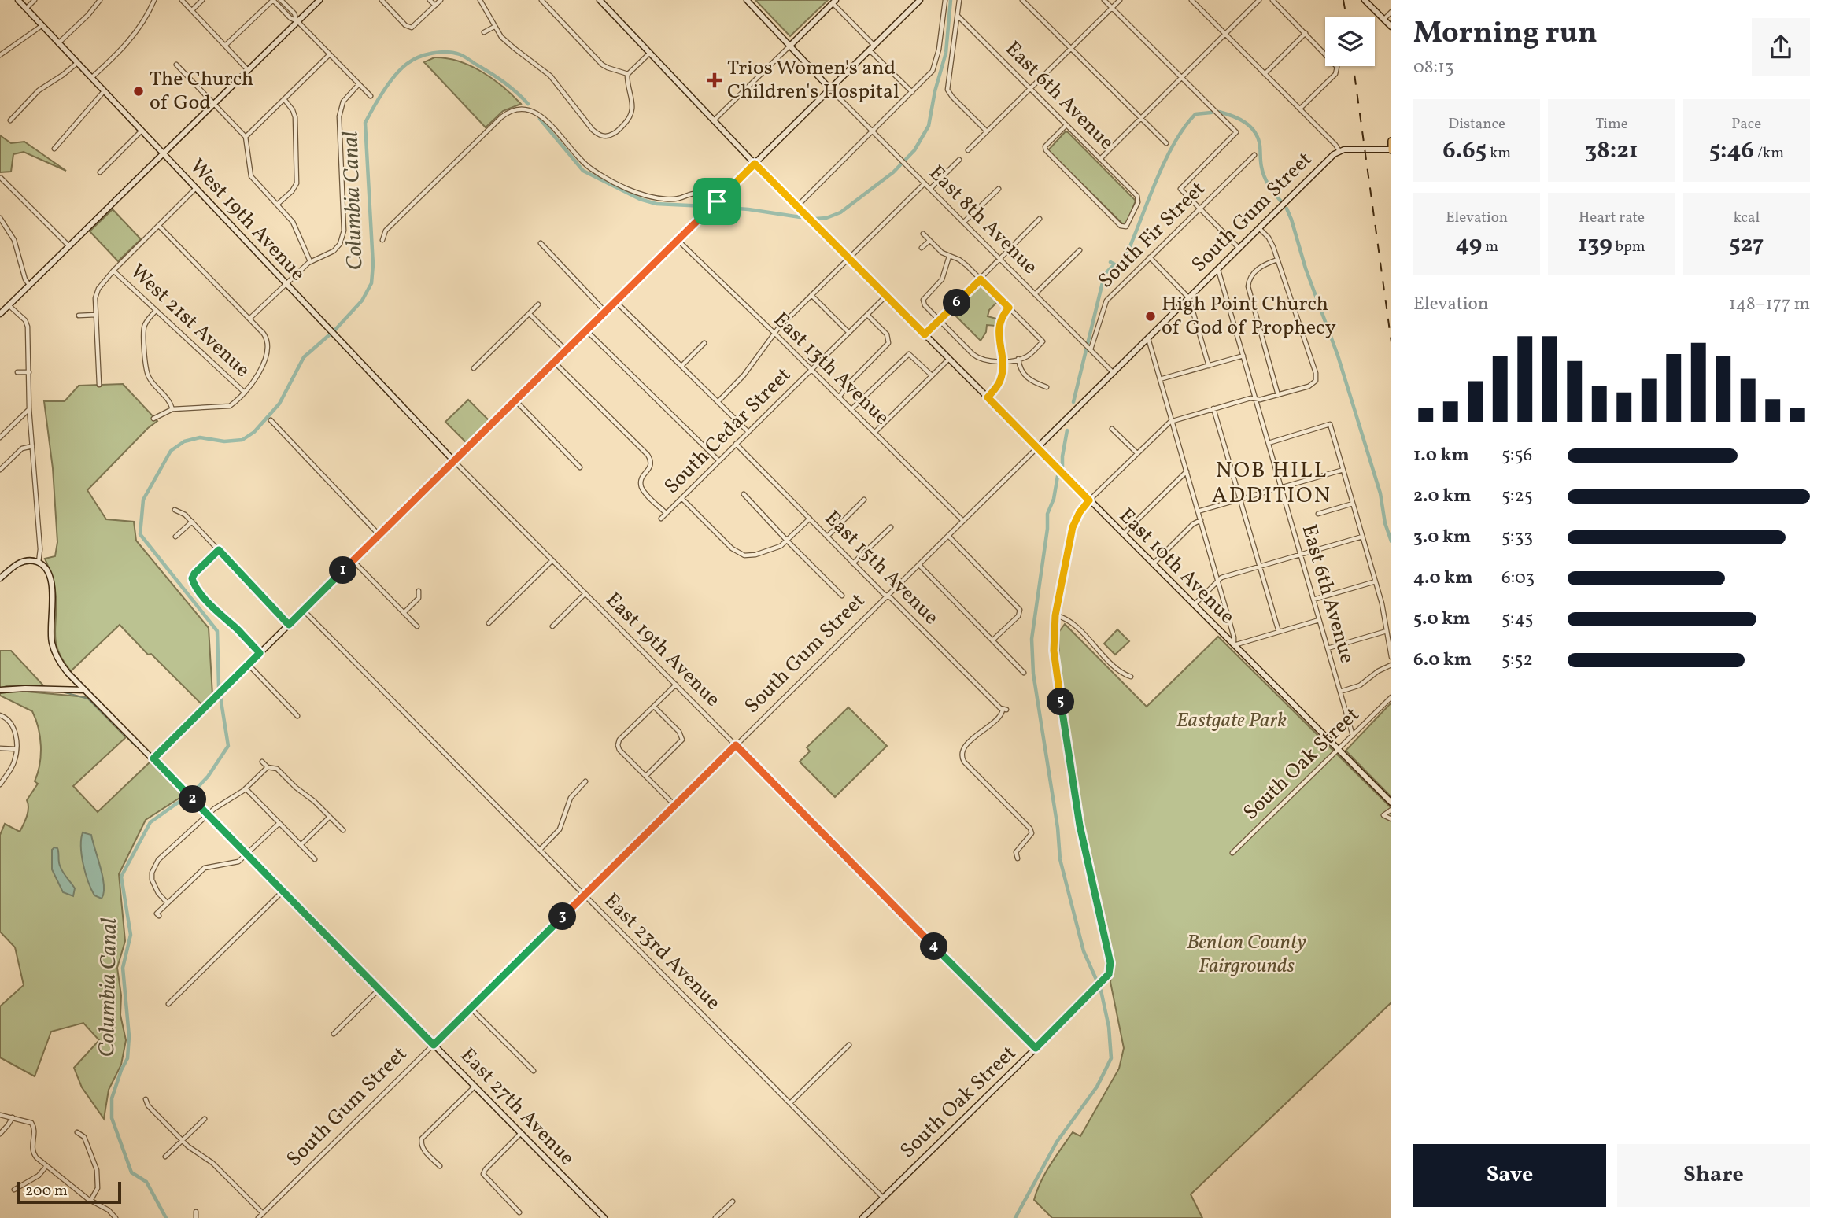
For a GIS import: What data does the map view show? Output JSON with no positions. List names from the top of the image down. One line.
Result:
{"streets":{"main road":["South Gum Street","West 19th Avenue","East 10th Avenue","South Oak Street","East 27th Avenue"],"street":["East 6th Avenue","East 8th Avenue","South Fir Street","West 21st Avenue","East 13th Avenue","South Cedar Street","East 15th Avenue","East 19th Avenue","East 23rd Avenue"]},"crossings":[["East 6th Avenue","South Gum Street"],["East 6th Avenue","South Oak Street"],["South Gum Street","East 8th Avenue"],["South Gum Street","East 13th Avenue"],["South Gum Street","East 10th Avenue"],["South Gum Street","East 15th Avenue"],["South Gum Street","East 19th Avenue"],["South Gum Street","East 23rd Avenue"],["South Gum Street","East 27th Avenue"],["West 19th Avenue","East 19th Avenue"],["East 8th Avenue","South Fir Street"],["East 13th Avenue","South Cedar Street"],["South Cedar Street","East 10th Avenue"],["South Cedar Street","East 15th Avenue"],["East 10th Avenue","South Oak Street"],["East 19th Avenue","South Oak Street"],["South Oak Street","East 23rd Avenue"]],"districts":["NOB HILL ADDITION"],"water":["Columbia Canal"],"parks":["Eastgate Park","Benton County Fairgrounds"],"places":{"health":["Trios Women's and Children's Hospital"],"other":["The Church of God","High Point Church of God of Prophecy"]},"scale_bar":"200 m","page":{"heading":["Morning run","08:13"],"stats":[["Distance","6.65 km"],["Time","38:21"],["Pace","5:46 /km"],["Elevation","49 m"],["Heart rate","139 bpm"],["kcal","527"]],"chart":["Elevation","148–177 m"],"pins":["6","1","5","2","3","4"],"list":[{"name":"1.0 km","note":"5:56"},{"name":"2.0 km","note":"5:25"},{"name":"3.0 km","note":"5:33"},{"name":"4.0 km","note":"6:03"},{"name":"5.0 km","note":"5:45"},{"name":"6.0 km","note":"5:52"}],"buttons":["Save","Share"],"scale":"200 m"}}
